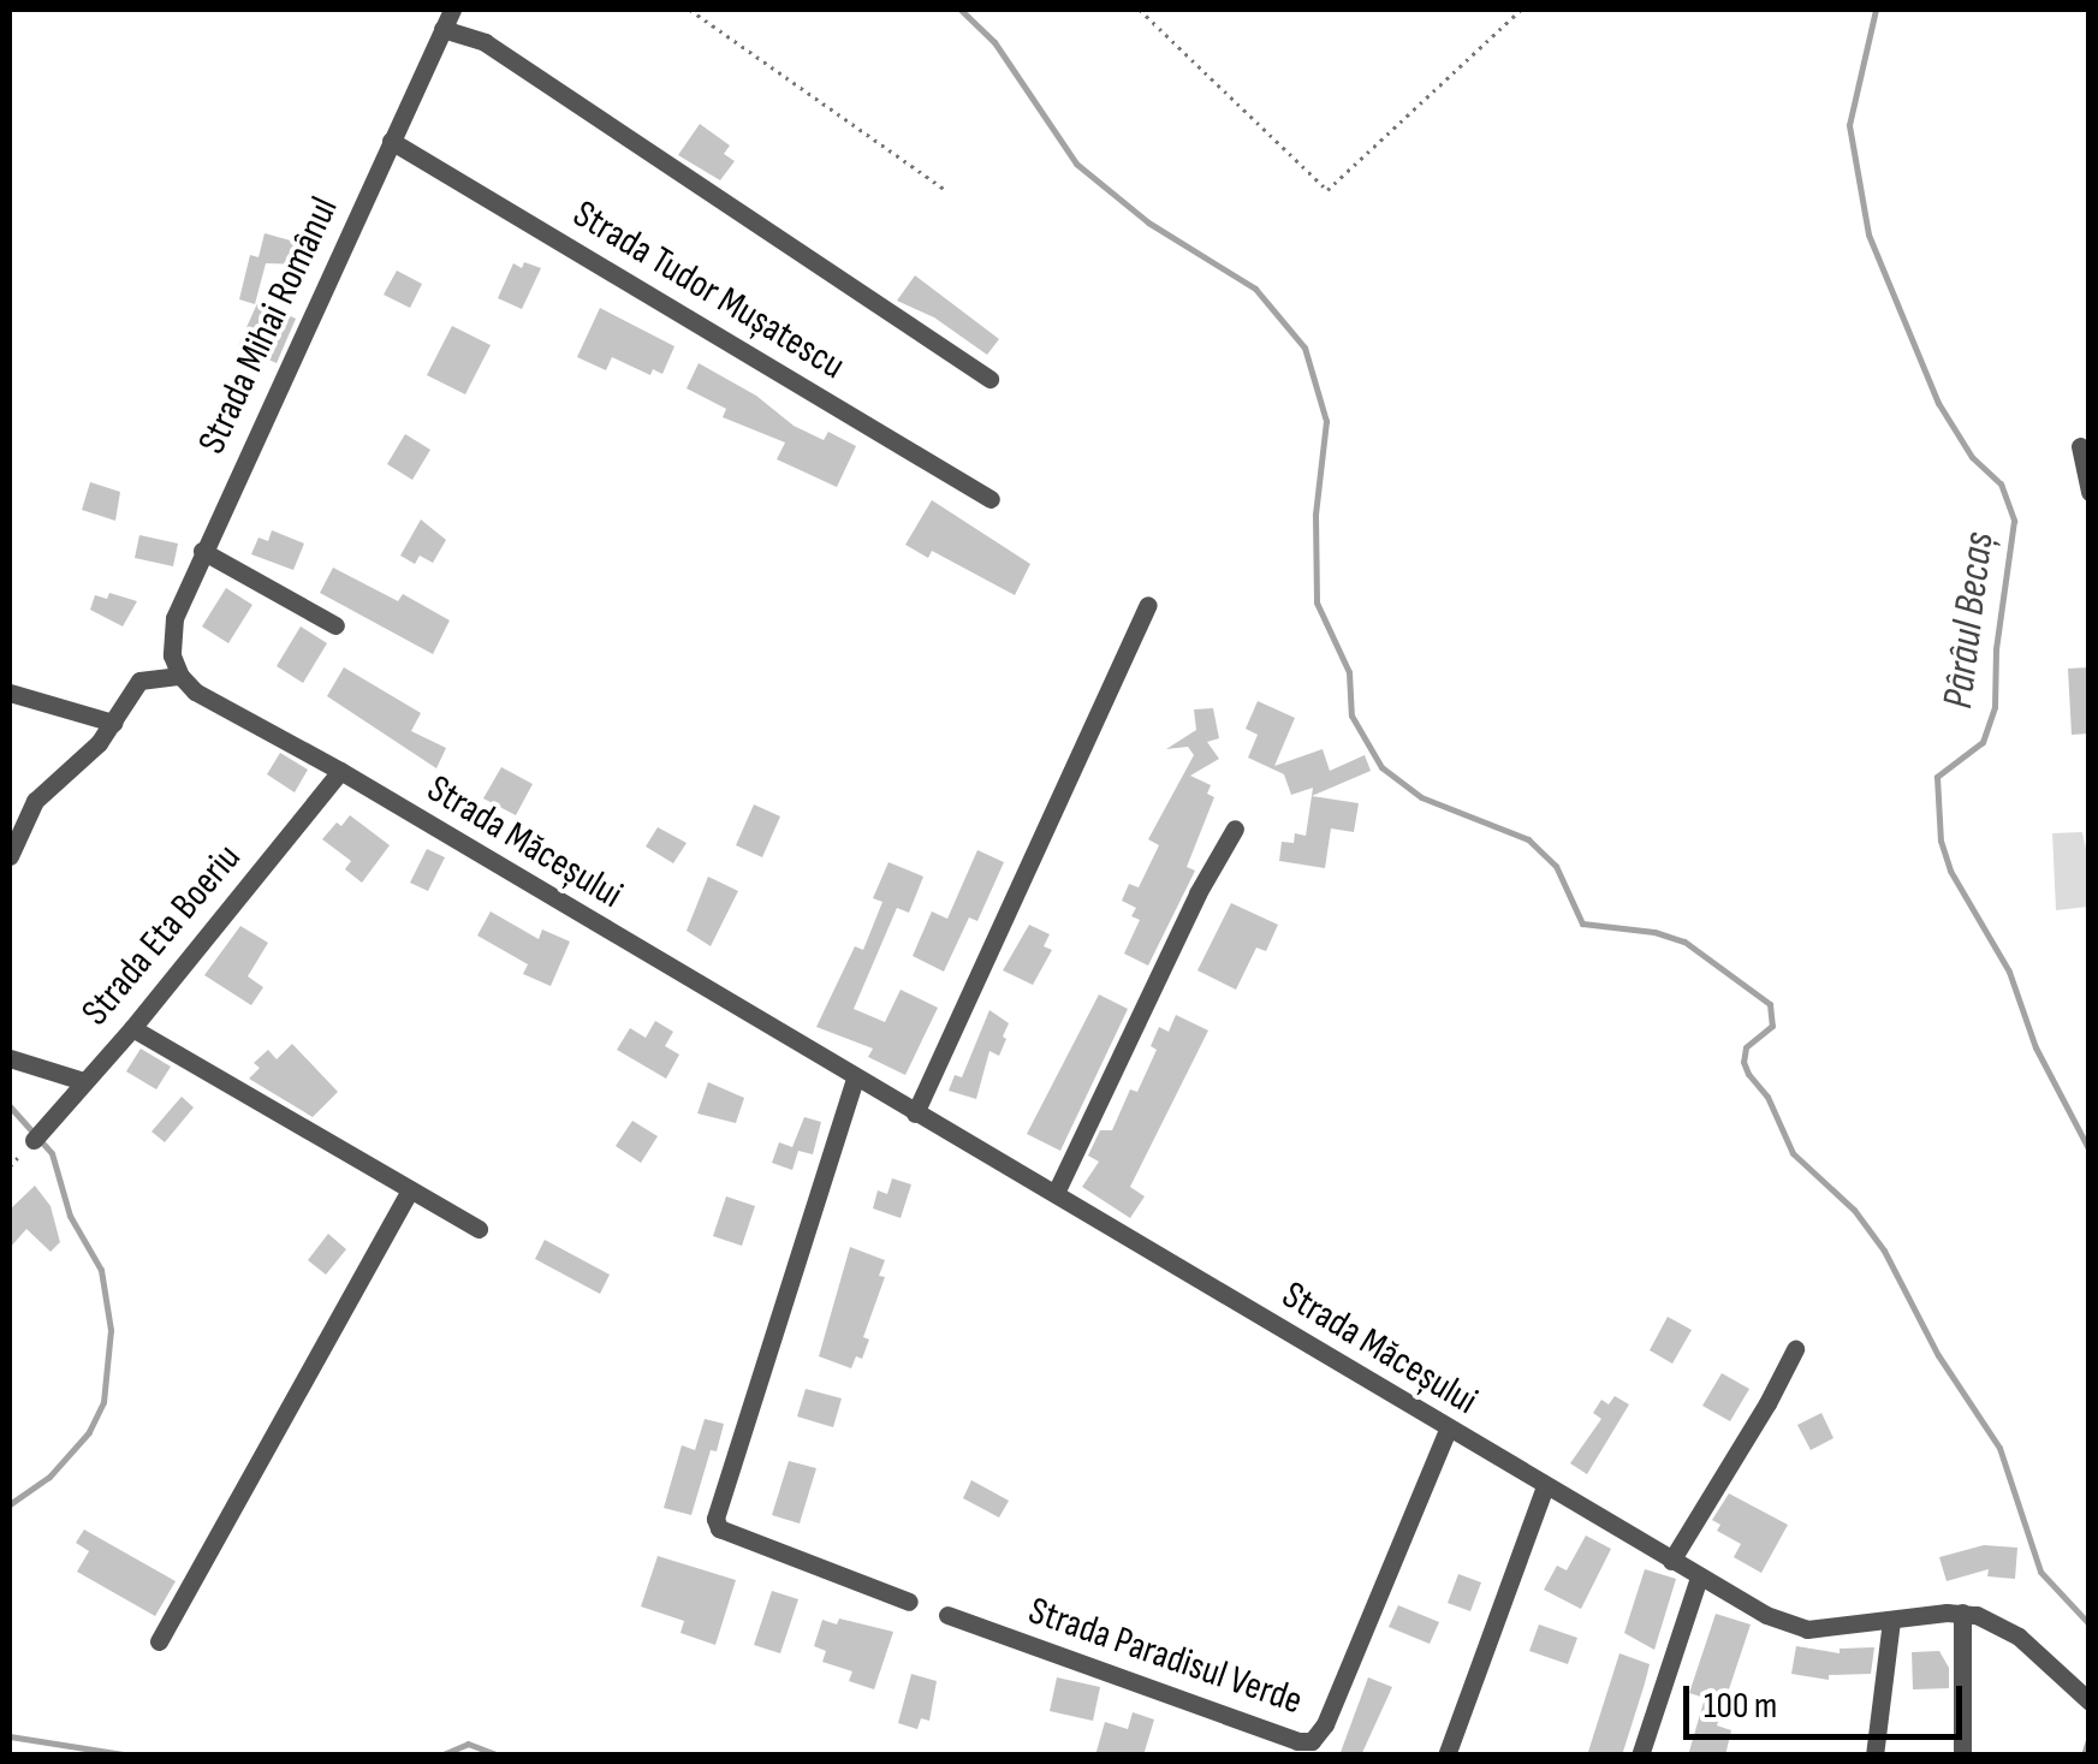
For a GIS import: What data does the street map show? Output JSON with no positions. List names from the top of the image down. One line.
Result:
{"streets":{"street":["Strada Tudor Mușatescu","Strada Mihai Românul","Strada Măceșului","Strada Eta Boeriu","Strada Paradisul Verde"]},"crossings":[["Strada Tudor Mușatescu","Strada Mihai Românul"],["Strada Mihai Românul","Strada Măceșului"],["Strada Măceșului","Strada Eta Boeriu"],["Strada Măceșului","Strada Paradisul Verde"]],"water":["Pârâul Becaș"],"scale_bar":"100 m"}
